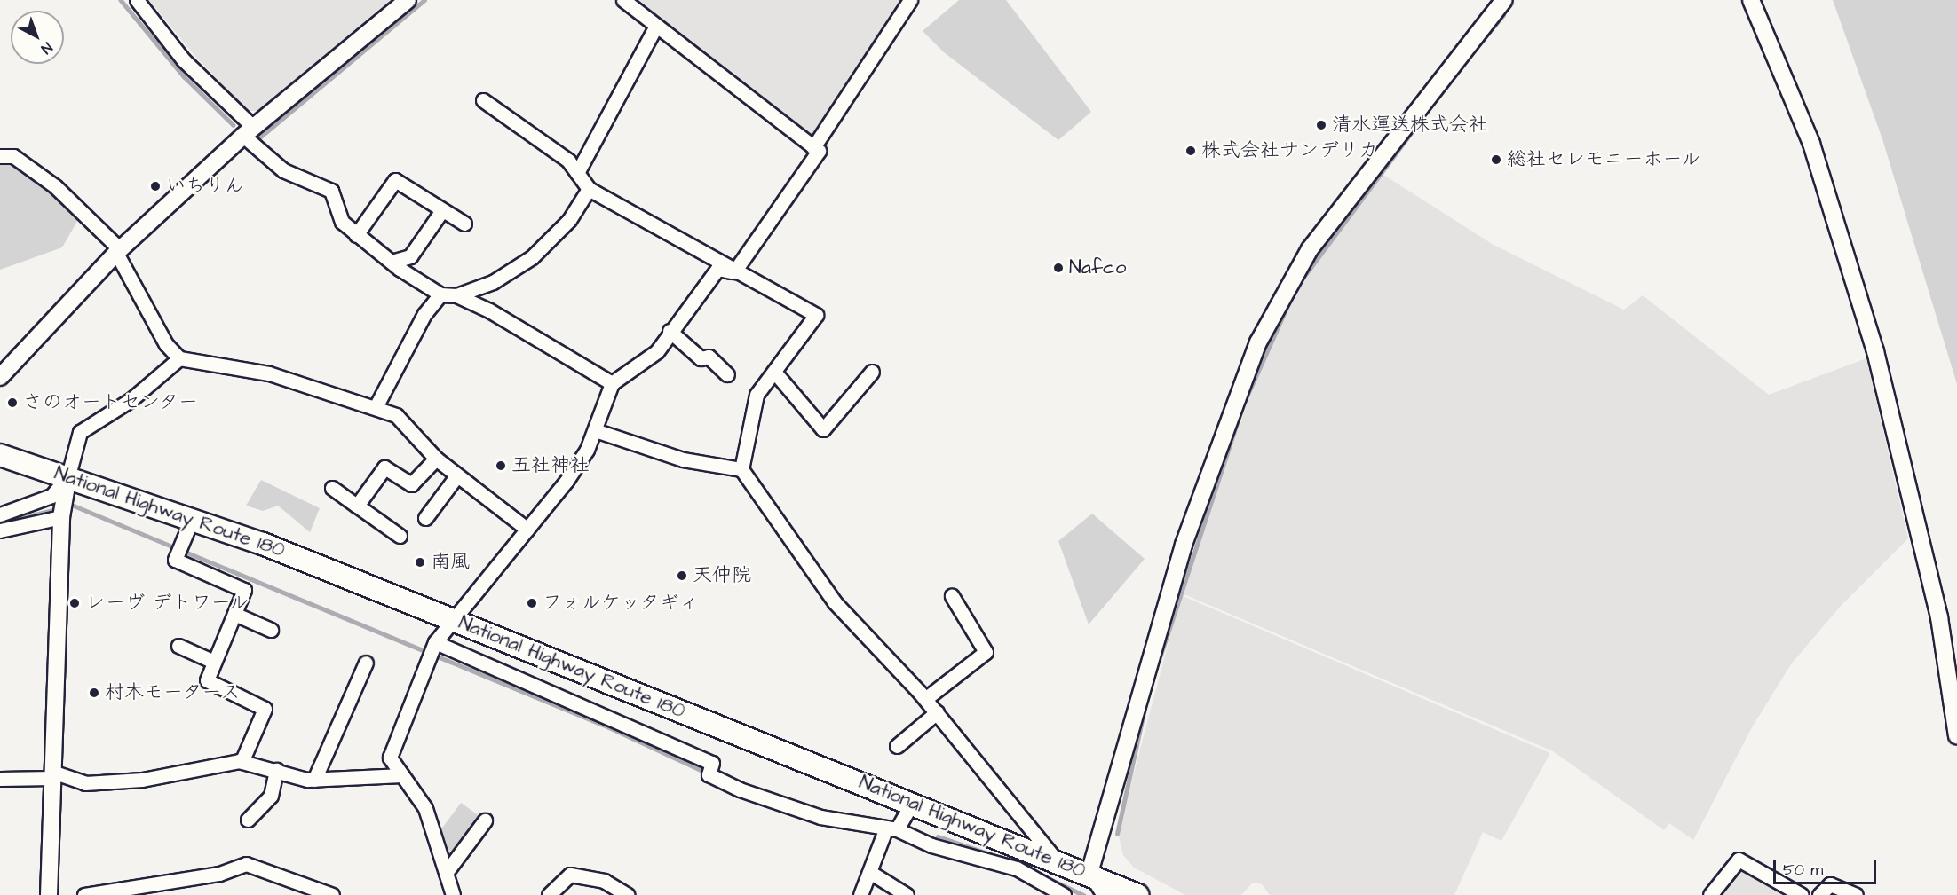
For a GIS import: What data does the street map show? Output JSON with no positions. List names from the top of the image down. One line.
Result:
{"streets":{"highway":["National Highway Route 180"]},"places":["清水運送株式会社","株式会社サンデリカ","総社セレモニーホール","いちりん","Nafco","さのオートセンター","五社神社","南風","天仲院","レーヴ デトワール","フォルケッタギィ","村木モータース"],"scale_bar":"50 m","north":"bottom right"}
